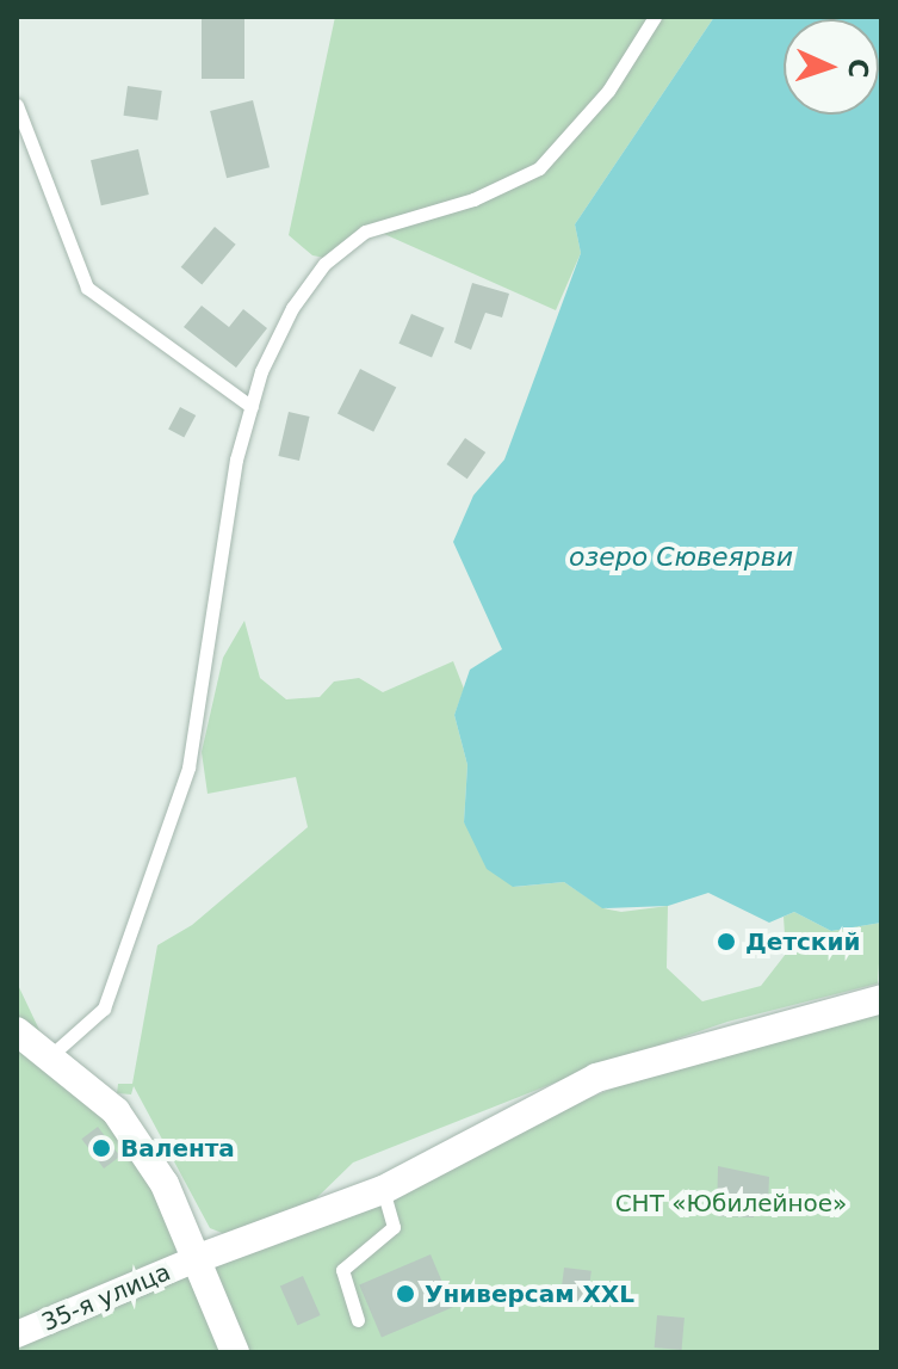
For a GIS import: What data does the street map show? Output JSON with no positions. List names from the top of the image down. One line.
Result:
{"streets":{"street":["35-я улица"]},"water":["озеро Сювеярви"],"parks":["СНТ «Юбилейное»"],"places":["Детский","Валента","Универсам XXL"],"north":"right"}
